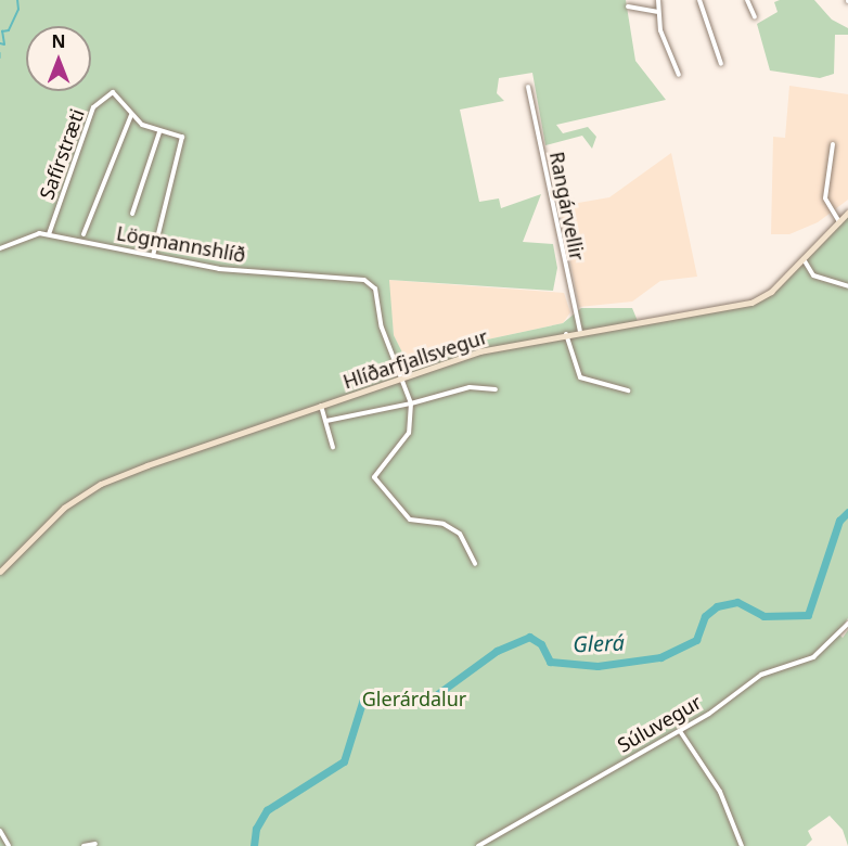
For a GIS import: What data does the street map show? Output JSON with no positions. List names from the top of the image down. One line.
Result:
{"streets":{"main road":["Hlíðarfjallsvegur"],"street":["Safírstræti","Rangárvellir","Lögmannshlíð","Súluvegur"]},"crossings":[["Safírstræti","Lögmannshlíð"],["Rangárvellir","Hlíðarfjallsvegur"],["Lögmannshlíð","Hlíðarfjallsvegur"]],"water":["Glerá"],"parks":["Glerárdalur"],"north":"top"}
